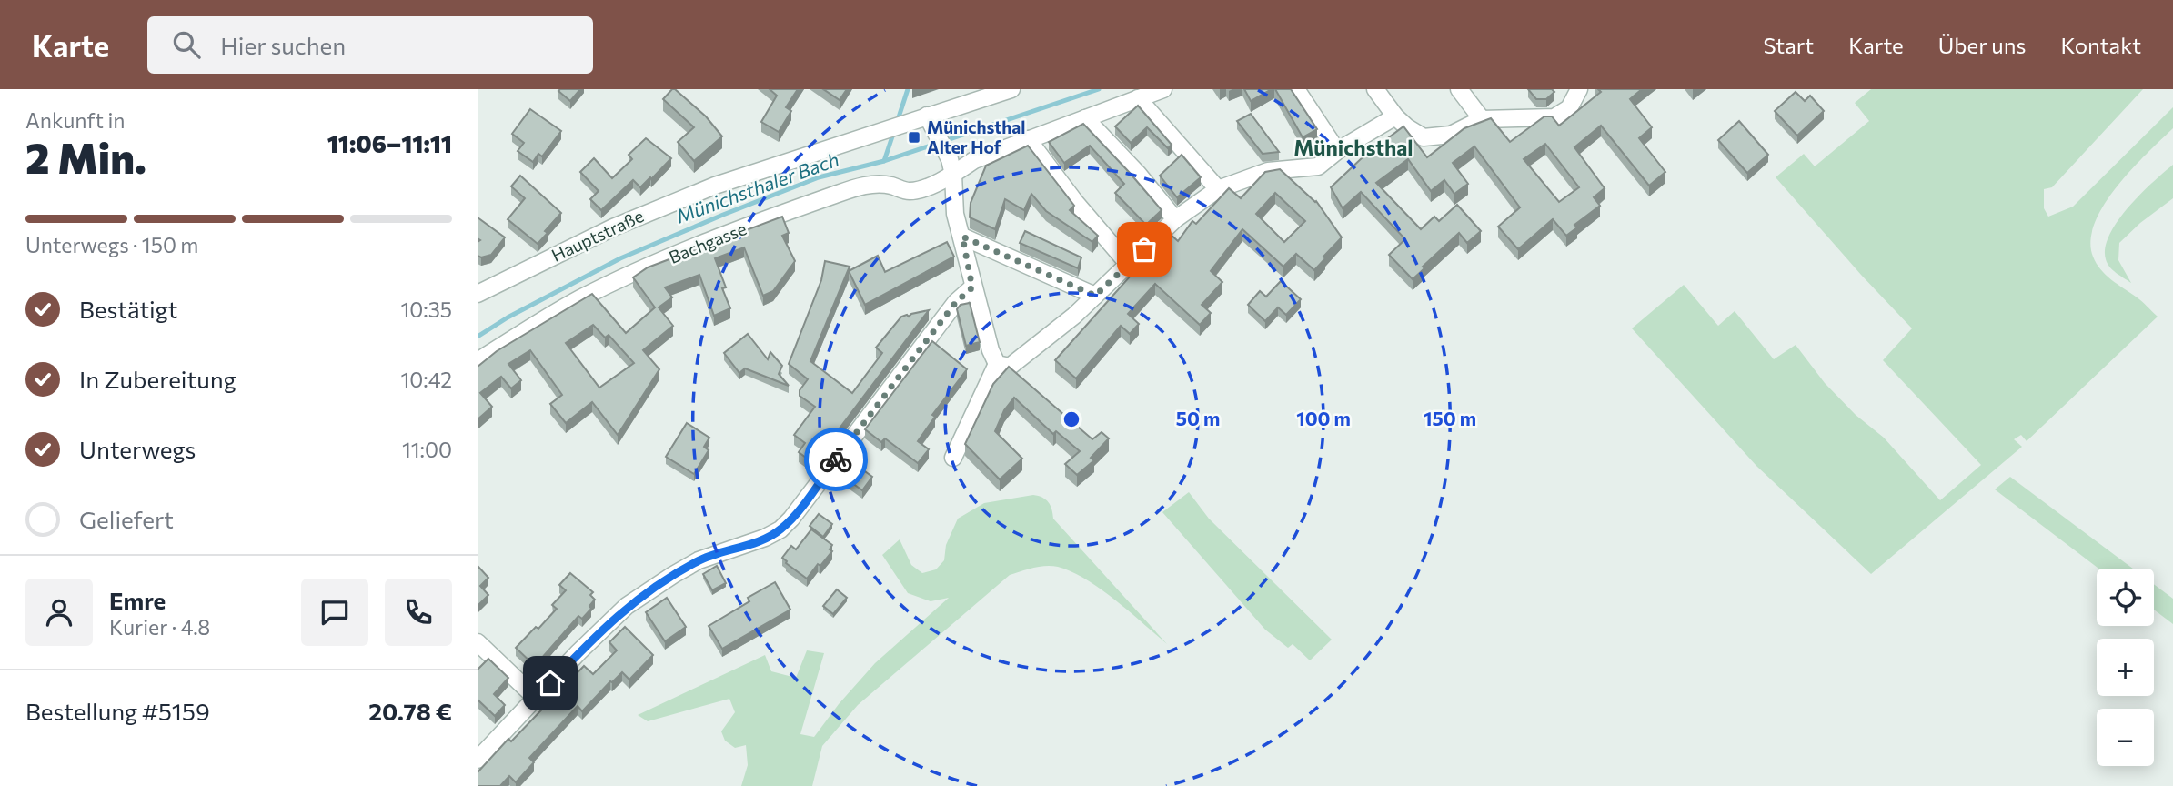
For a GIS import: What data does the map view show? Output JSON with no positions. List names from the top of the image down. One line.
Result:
{"streets":{"street":["Hauptstraße","Bachgasse"]},"districts":["Münichsthal"],"water":["Münichsthaler Bach"],"places":{"transit":["Münichsthal Alter Hof"]},"page":{"header":"Karte","search":"Hier suchen","nav":["Start","Karte","Über uns","Kontakt"],"heading":["2 Min.","Ankunft in","11:06–11:11"],"panel":["Emre","Kurier · 4.8","Bestellung #5159","20.78 €"],"bar":"Unterwegs · 150 m","list":[["Bestätigt","10:35"],["In Zubereitung","10:42"],["Unterwegs","11:00"],"Geliefert"],"map_buttons":["+","−"]},"rings":["50 m","100 m","150 m"]}
